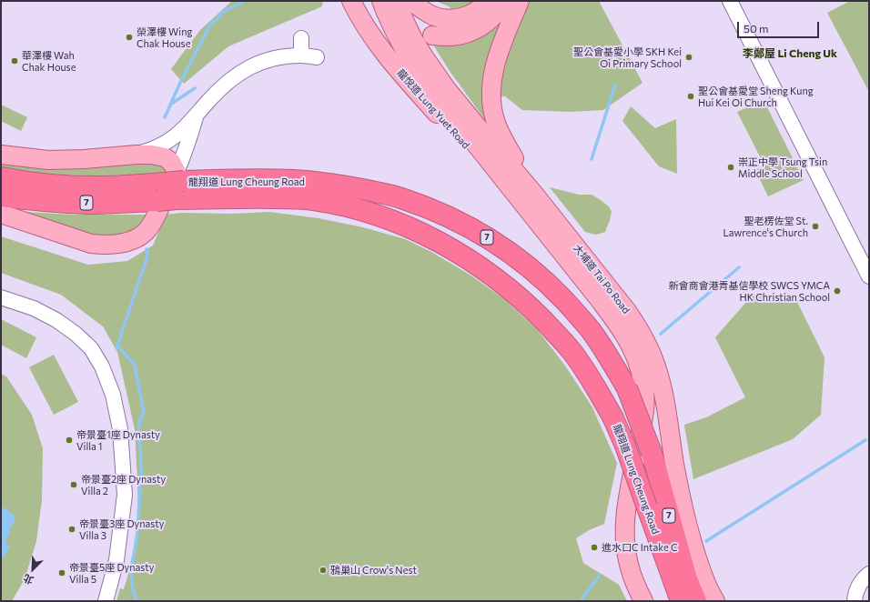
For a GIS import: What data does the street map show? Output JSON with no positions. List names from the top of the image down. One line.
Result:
{"streets":{"highway":["龍翔道 Lung Cheung Road","7"],"main road":["龍悅道 Lung Yuet Road","大埔道 Tai Po Road"]},"crossings":[["龍悅道 Lung Yuet Road","大埔道 Tai Po Road"]],"districts":["李鄭屋 Li Cheng Uk"],"places":["榮澤樓 Wing Chak House","聖公會基愛小學 SKH Kei Oi Primary School","華澤樓 Wah Chak House","聖公會基愛堂 Sheng Kung Hui Kei Oi Church","崇正中學 Tsung Tsin Middle School","聖老楞佐堂 St. Lawrence's Church","新會商會港青基信學校 SWCS YMCA HK Christian School","帝景臺1座 Dynasty Villa 1","帝景臺2座 Dynasty Villa 2","帝景臺3座 Dynasty Villa 3","進水口C Intake C","鴉巢山 Crow's Nest","帝景臺5座 Dynasty Villa 5"],"scale_bar":"50 m","north":"bottom left"}
